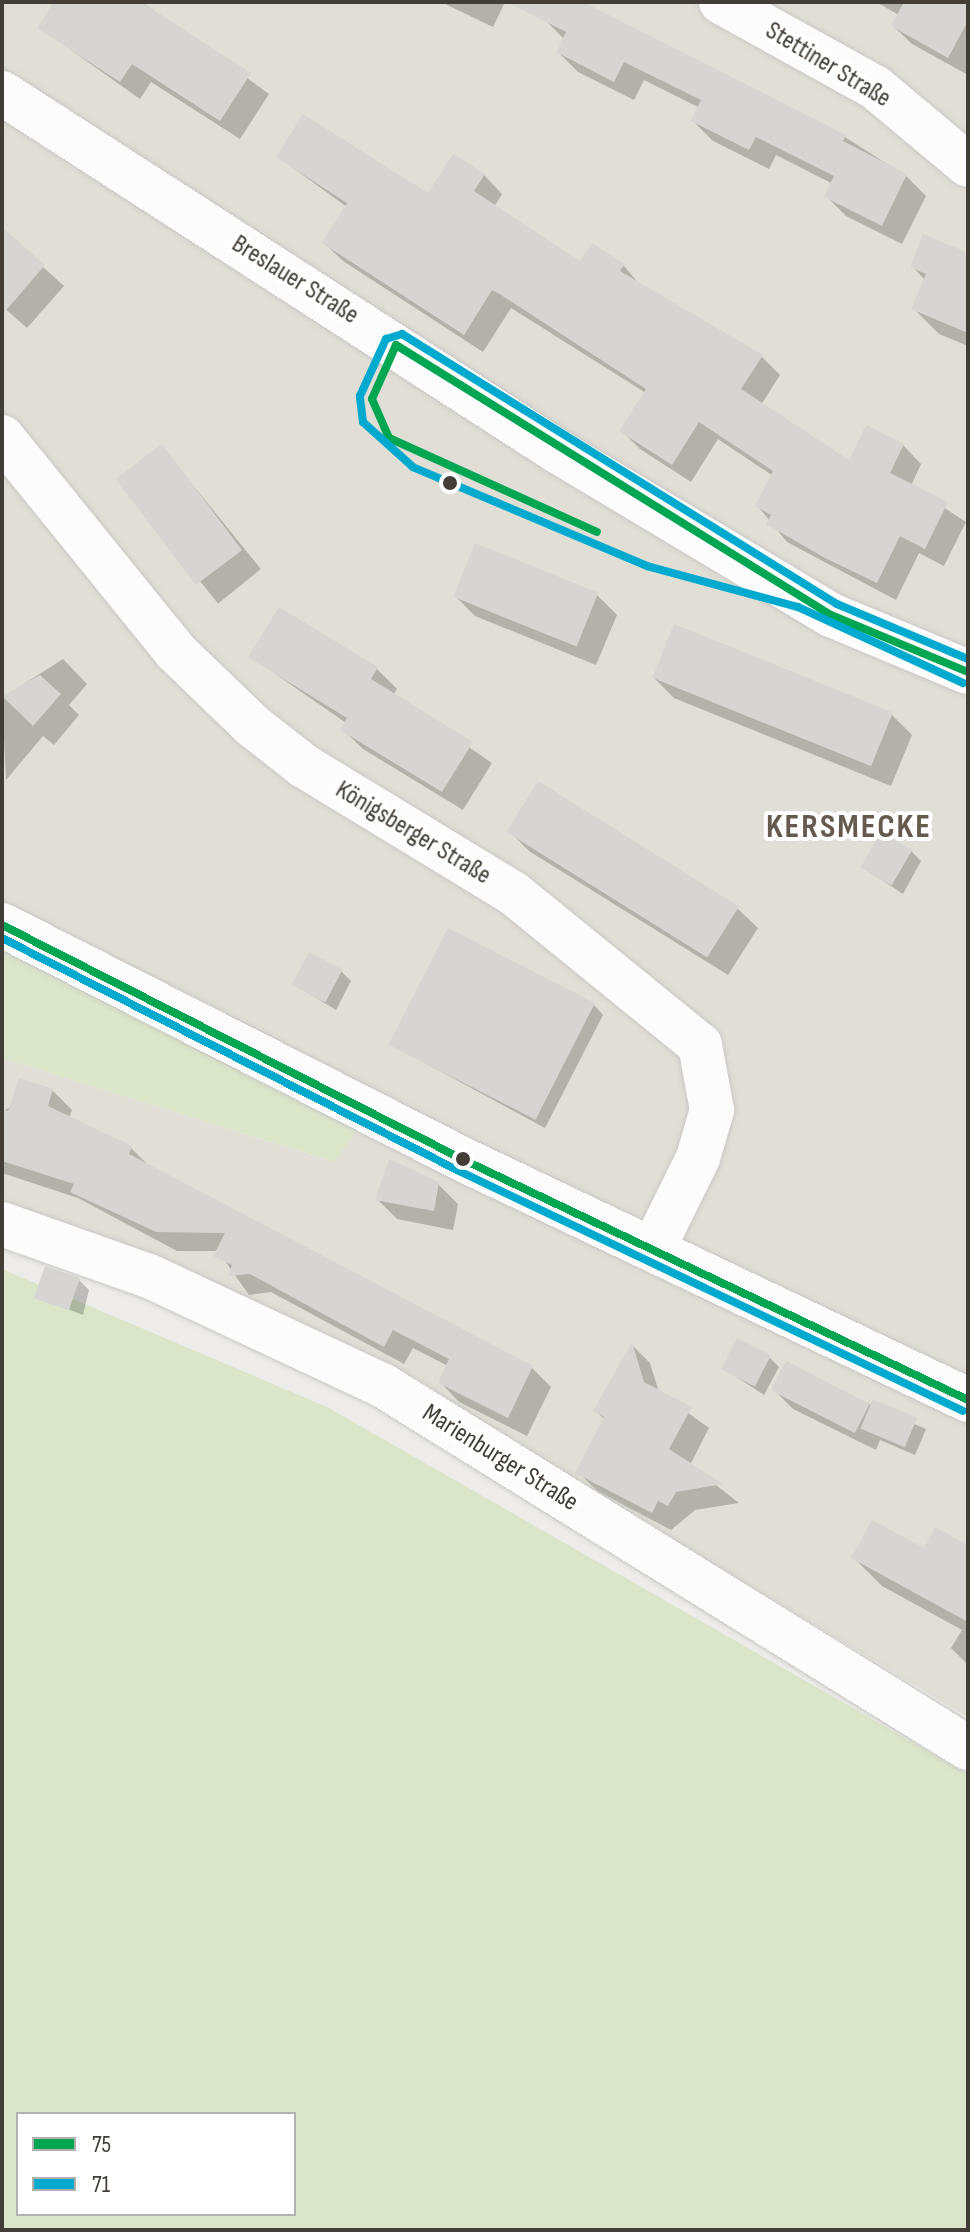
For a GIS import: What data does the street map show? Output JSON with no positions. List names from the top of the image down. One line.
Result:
{"streets":{"street":["Stettiner Straße","Breslauer Straße","Königsberger Straße","Marienburger Straße"]},"districts":["KERSMECKE"],"lines":["transit line 71","transit line 75"],"legend":["75","71"]}
